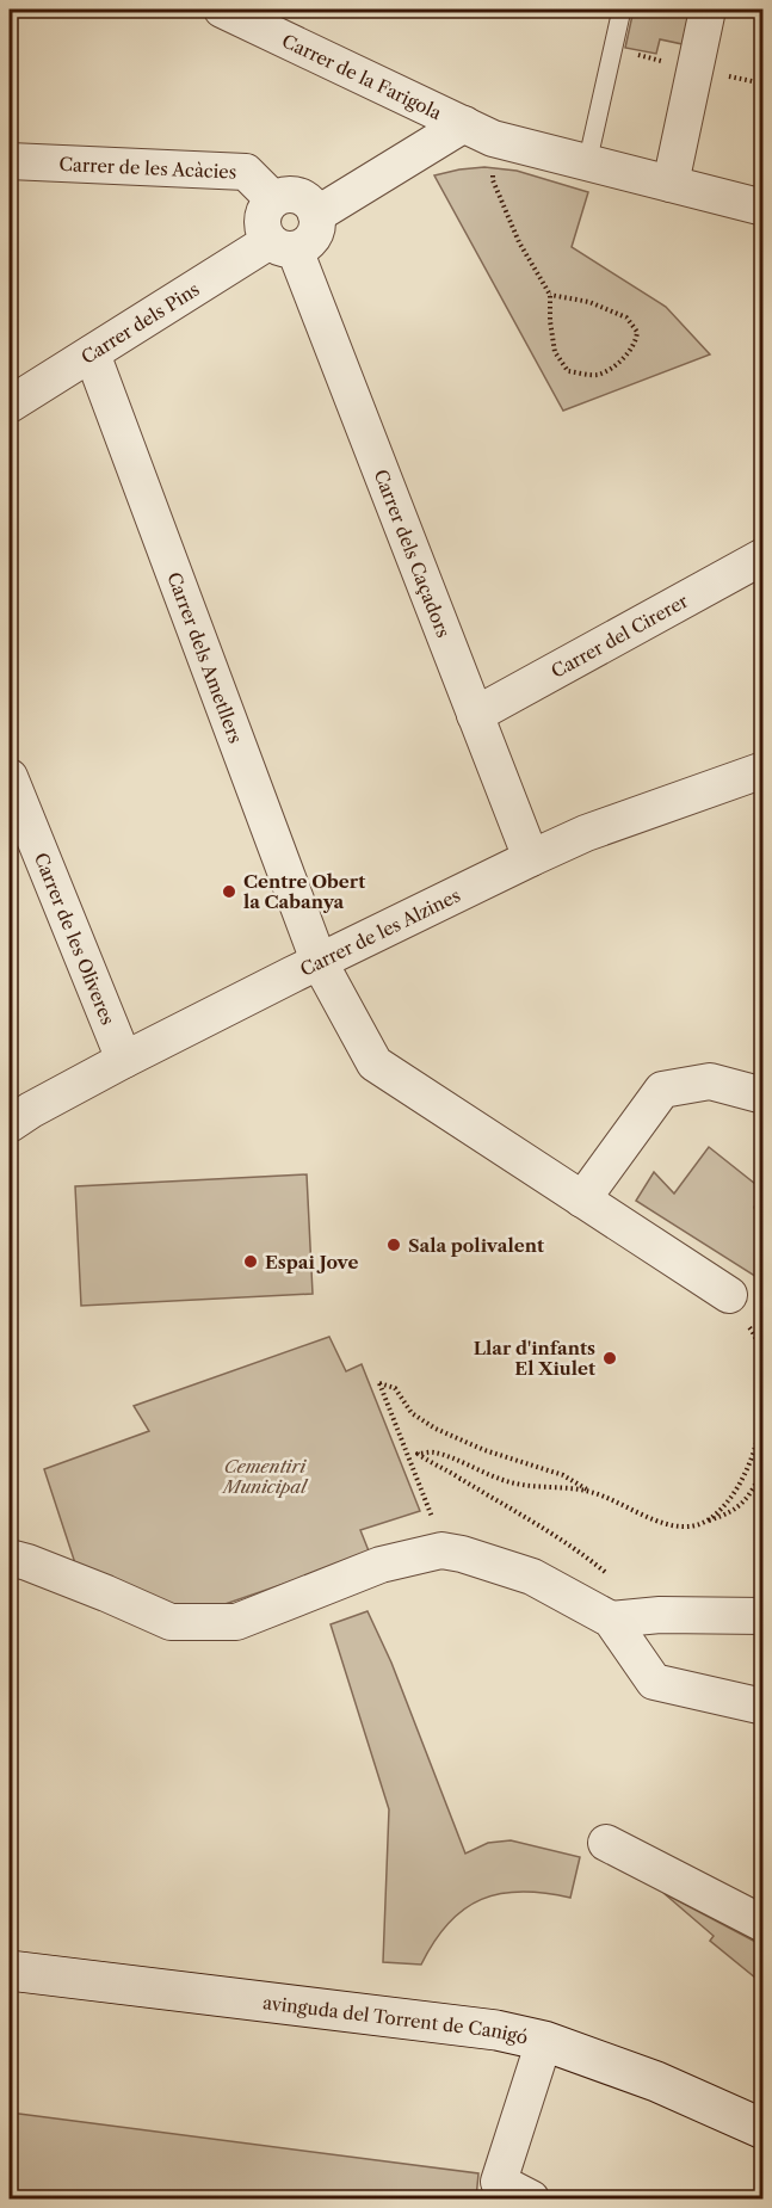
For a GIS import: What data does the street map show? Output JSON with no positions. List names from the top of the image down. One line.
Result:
{"streets":{"street":["Carrer de la Farigola","Carrer de les Acàcies","Carrer dels Pins","Carrer dels Caçadors","Carrer del Cirerer","Carrer dels Ametllers","Carrer de les Alzines","Carrer de les Oliveres","avinguda del Torrent de Canigó"]},"crossings":[["Carrer de les Acàcies","Carrer dels Pins"],["Carrer de les Acàcies","Carrer dels Caçadors"],["Carrer dels Pins","Carrer dels Caçadors"],["Carrer dels Pins","Carrer dels Ametllers"],["Carrer dels Caçadors","Carrer del Cirerer"],["Carrer dels Caçadors","Carrer de les Alzines"],["Carrer dels Ametllers","Carrer de les Alzines"],["Carrer de les Alzines","Carrer de les Oliveres"]],"parks":["Cementiri Municipal"],"places":["Centre Obert la Cabanya","Sala polivalent","Espai Jove","Llar d'infants El Xiulet"]}
